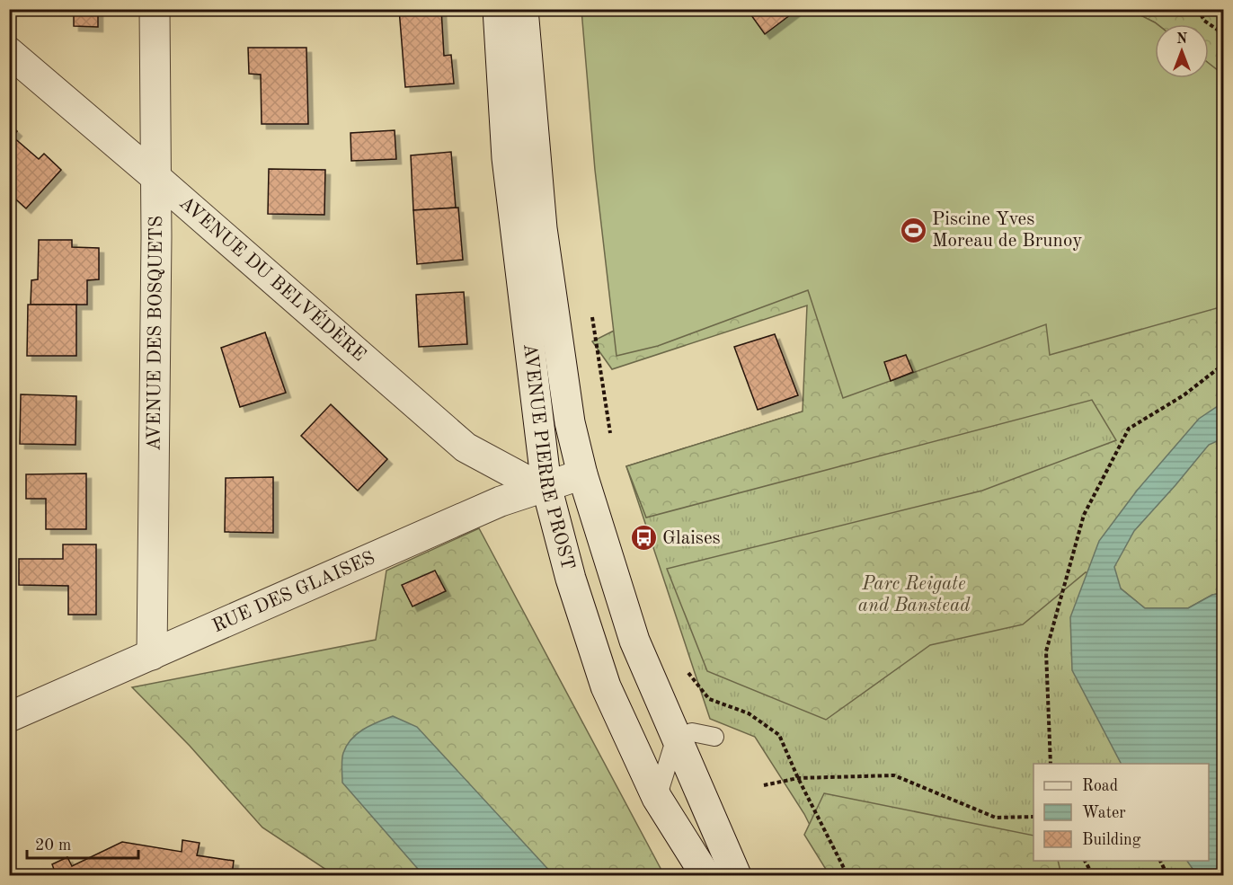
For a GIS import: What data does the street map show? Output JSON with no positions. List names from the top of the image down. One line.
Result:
{"streets":{"street":["AVENUE DU BELVÉDÈRE","AVENUE DES BOSQUETS","AVENUE PIERRE PROST","RUE DES GLAISES"]},"crossings":[["AVENUE DU BELVÉDÈRE","AVENUE DES BOSQUETS"],["AVENUE DU BELVÉDÈRE","AVENUE PIERRE PROST"],["AVENUE DU BELVÉDÈRE","RUE DES GLAISES"],["AVENUE DES BOSQUETS","RUE DES GLAISES"],["AVENUE PIERRE PROST","RUE DES GLAISES"]],"parks":["Parc Reigate and Banstead"],"places":{"sports":["Piscine Yves Moreau de Brunoy"],"bus stop":["Glaises"]},"legend":["Road","Water","Building"],"scale_bar":"20 m","north":"top"}
